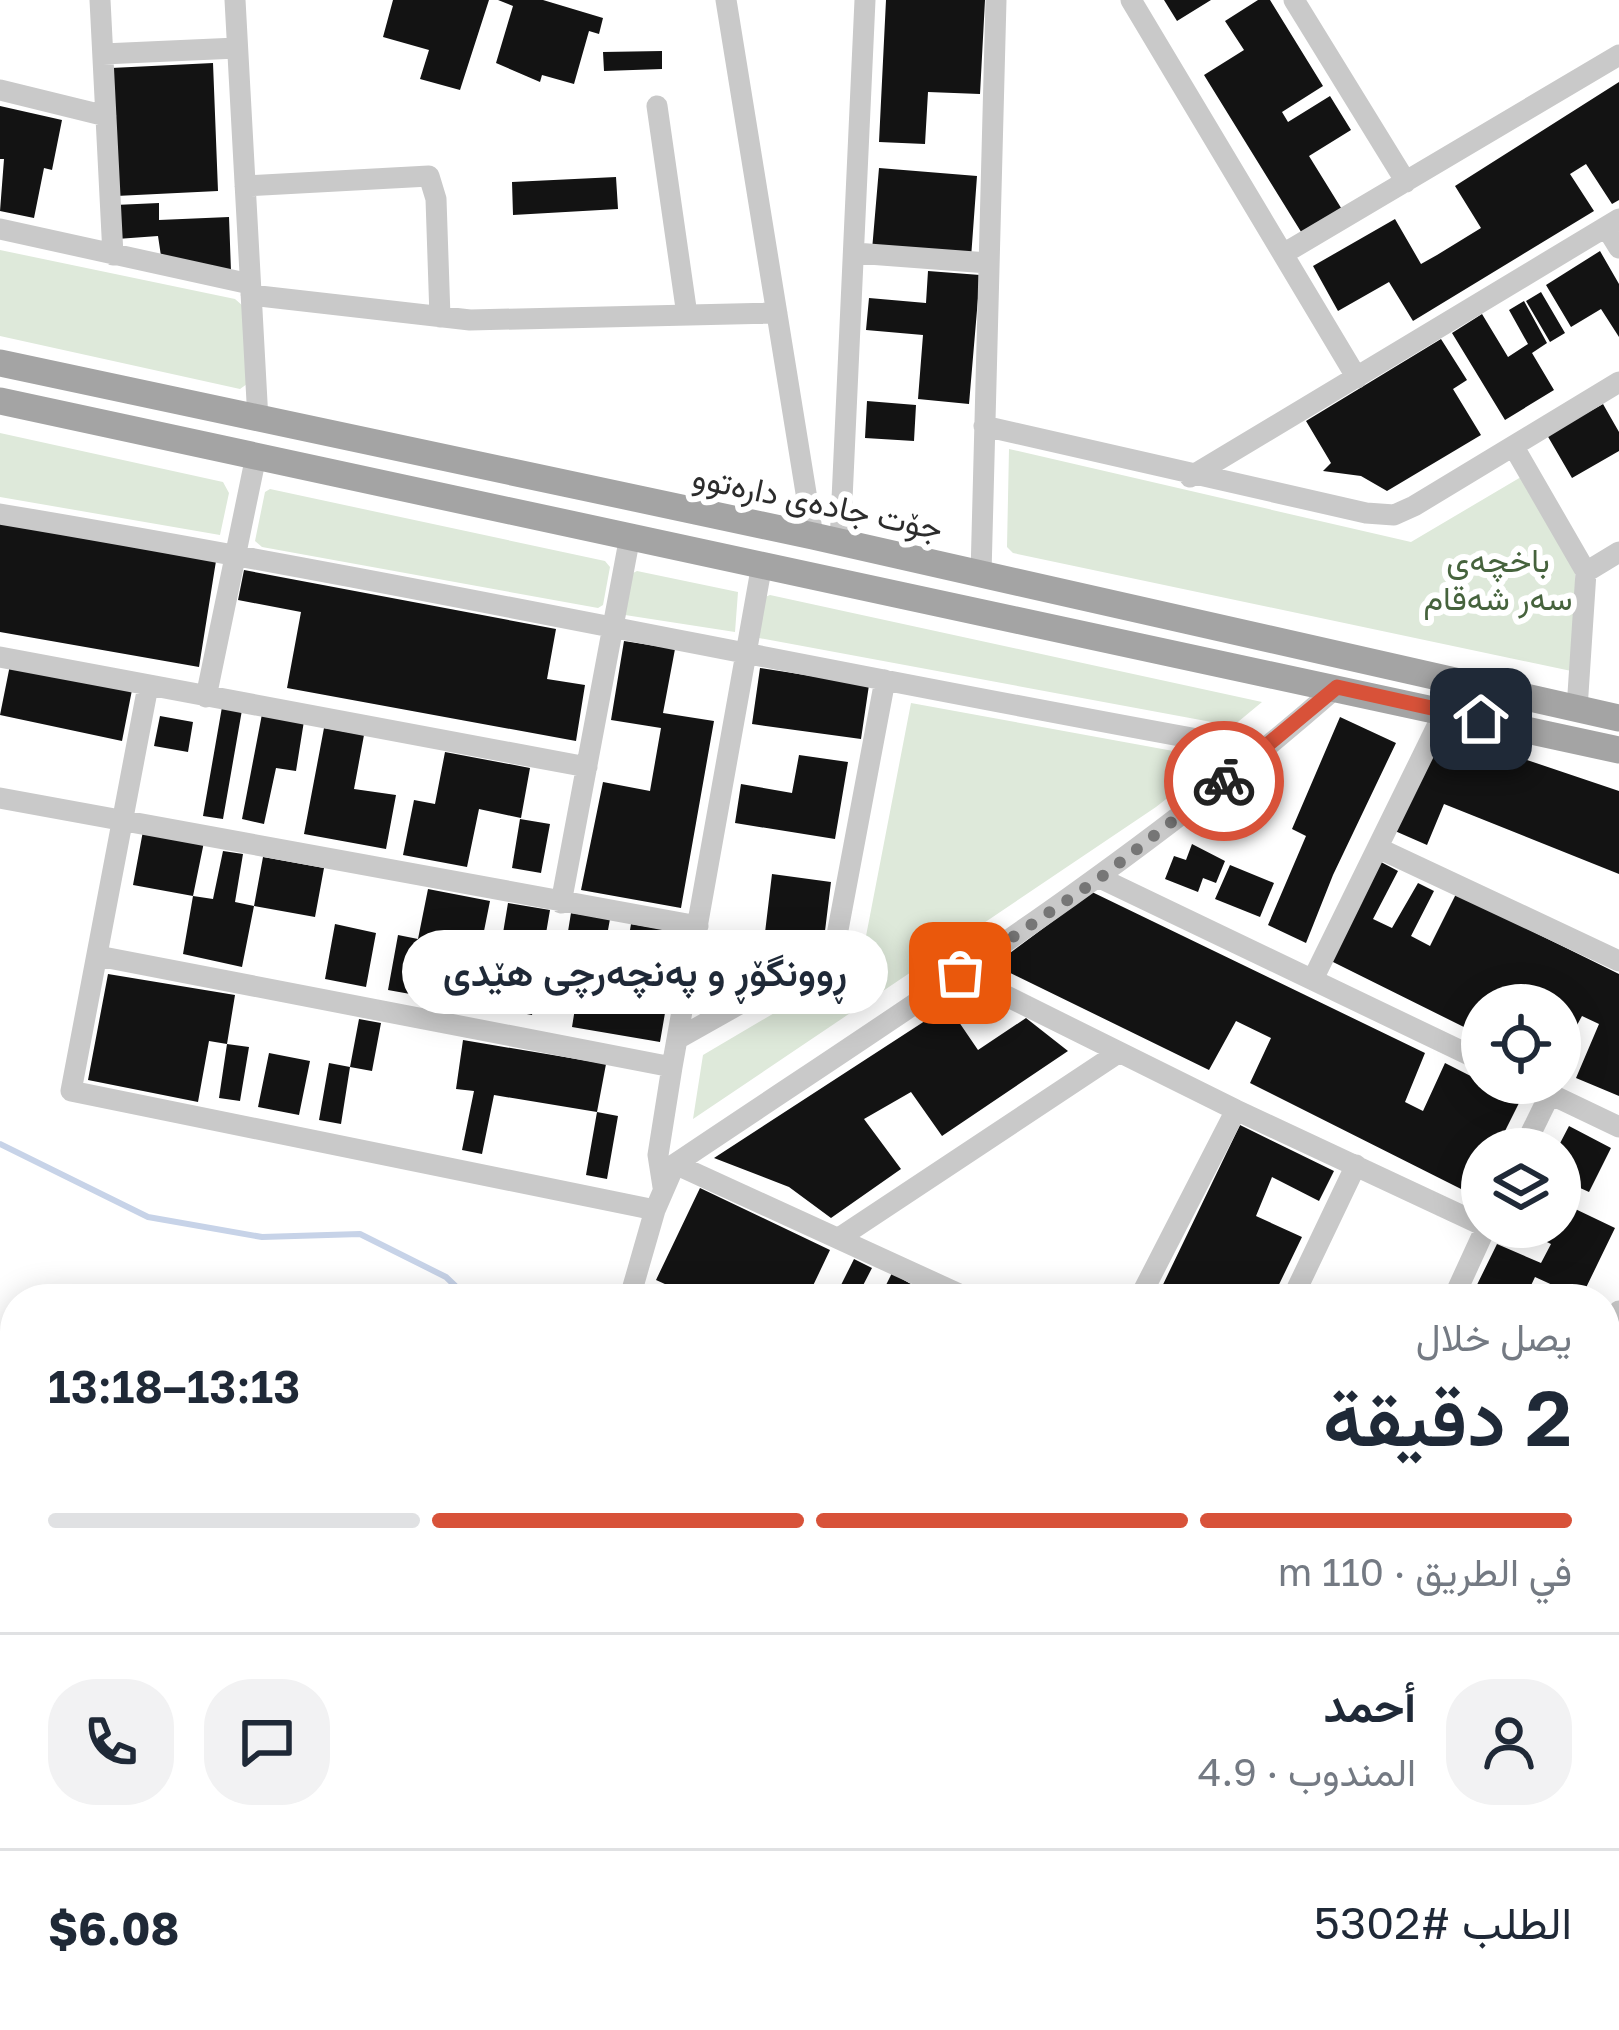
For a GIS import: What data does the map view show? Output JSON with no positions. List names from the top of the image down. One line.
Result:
{"streets":{"main road":["جۆت جادەی دارەتوو"]},"parks":["باخچەی سەر شەقام"],"places":["ڕوونگۆڕ و پەنچەرچی هێدی"],"page":{"bubble":"ڕوونگۆڕ و پەنچەرچی هێدی","heading":["2 دقيقة","يصل خلال","13:13–13:18"],"panel":["أحمد","المندوب · 4.9","الطلب #5302","$6.08"],"bar":"في الطريق · 110 m"}}
